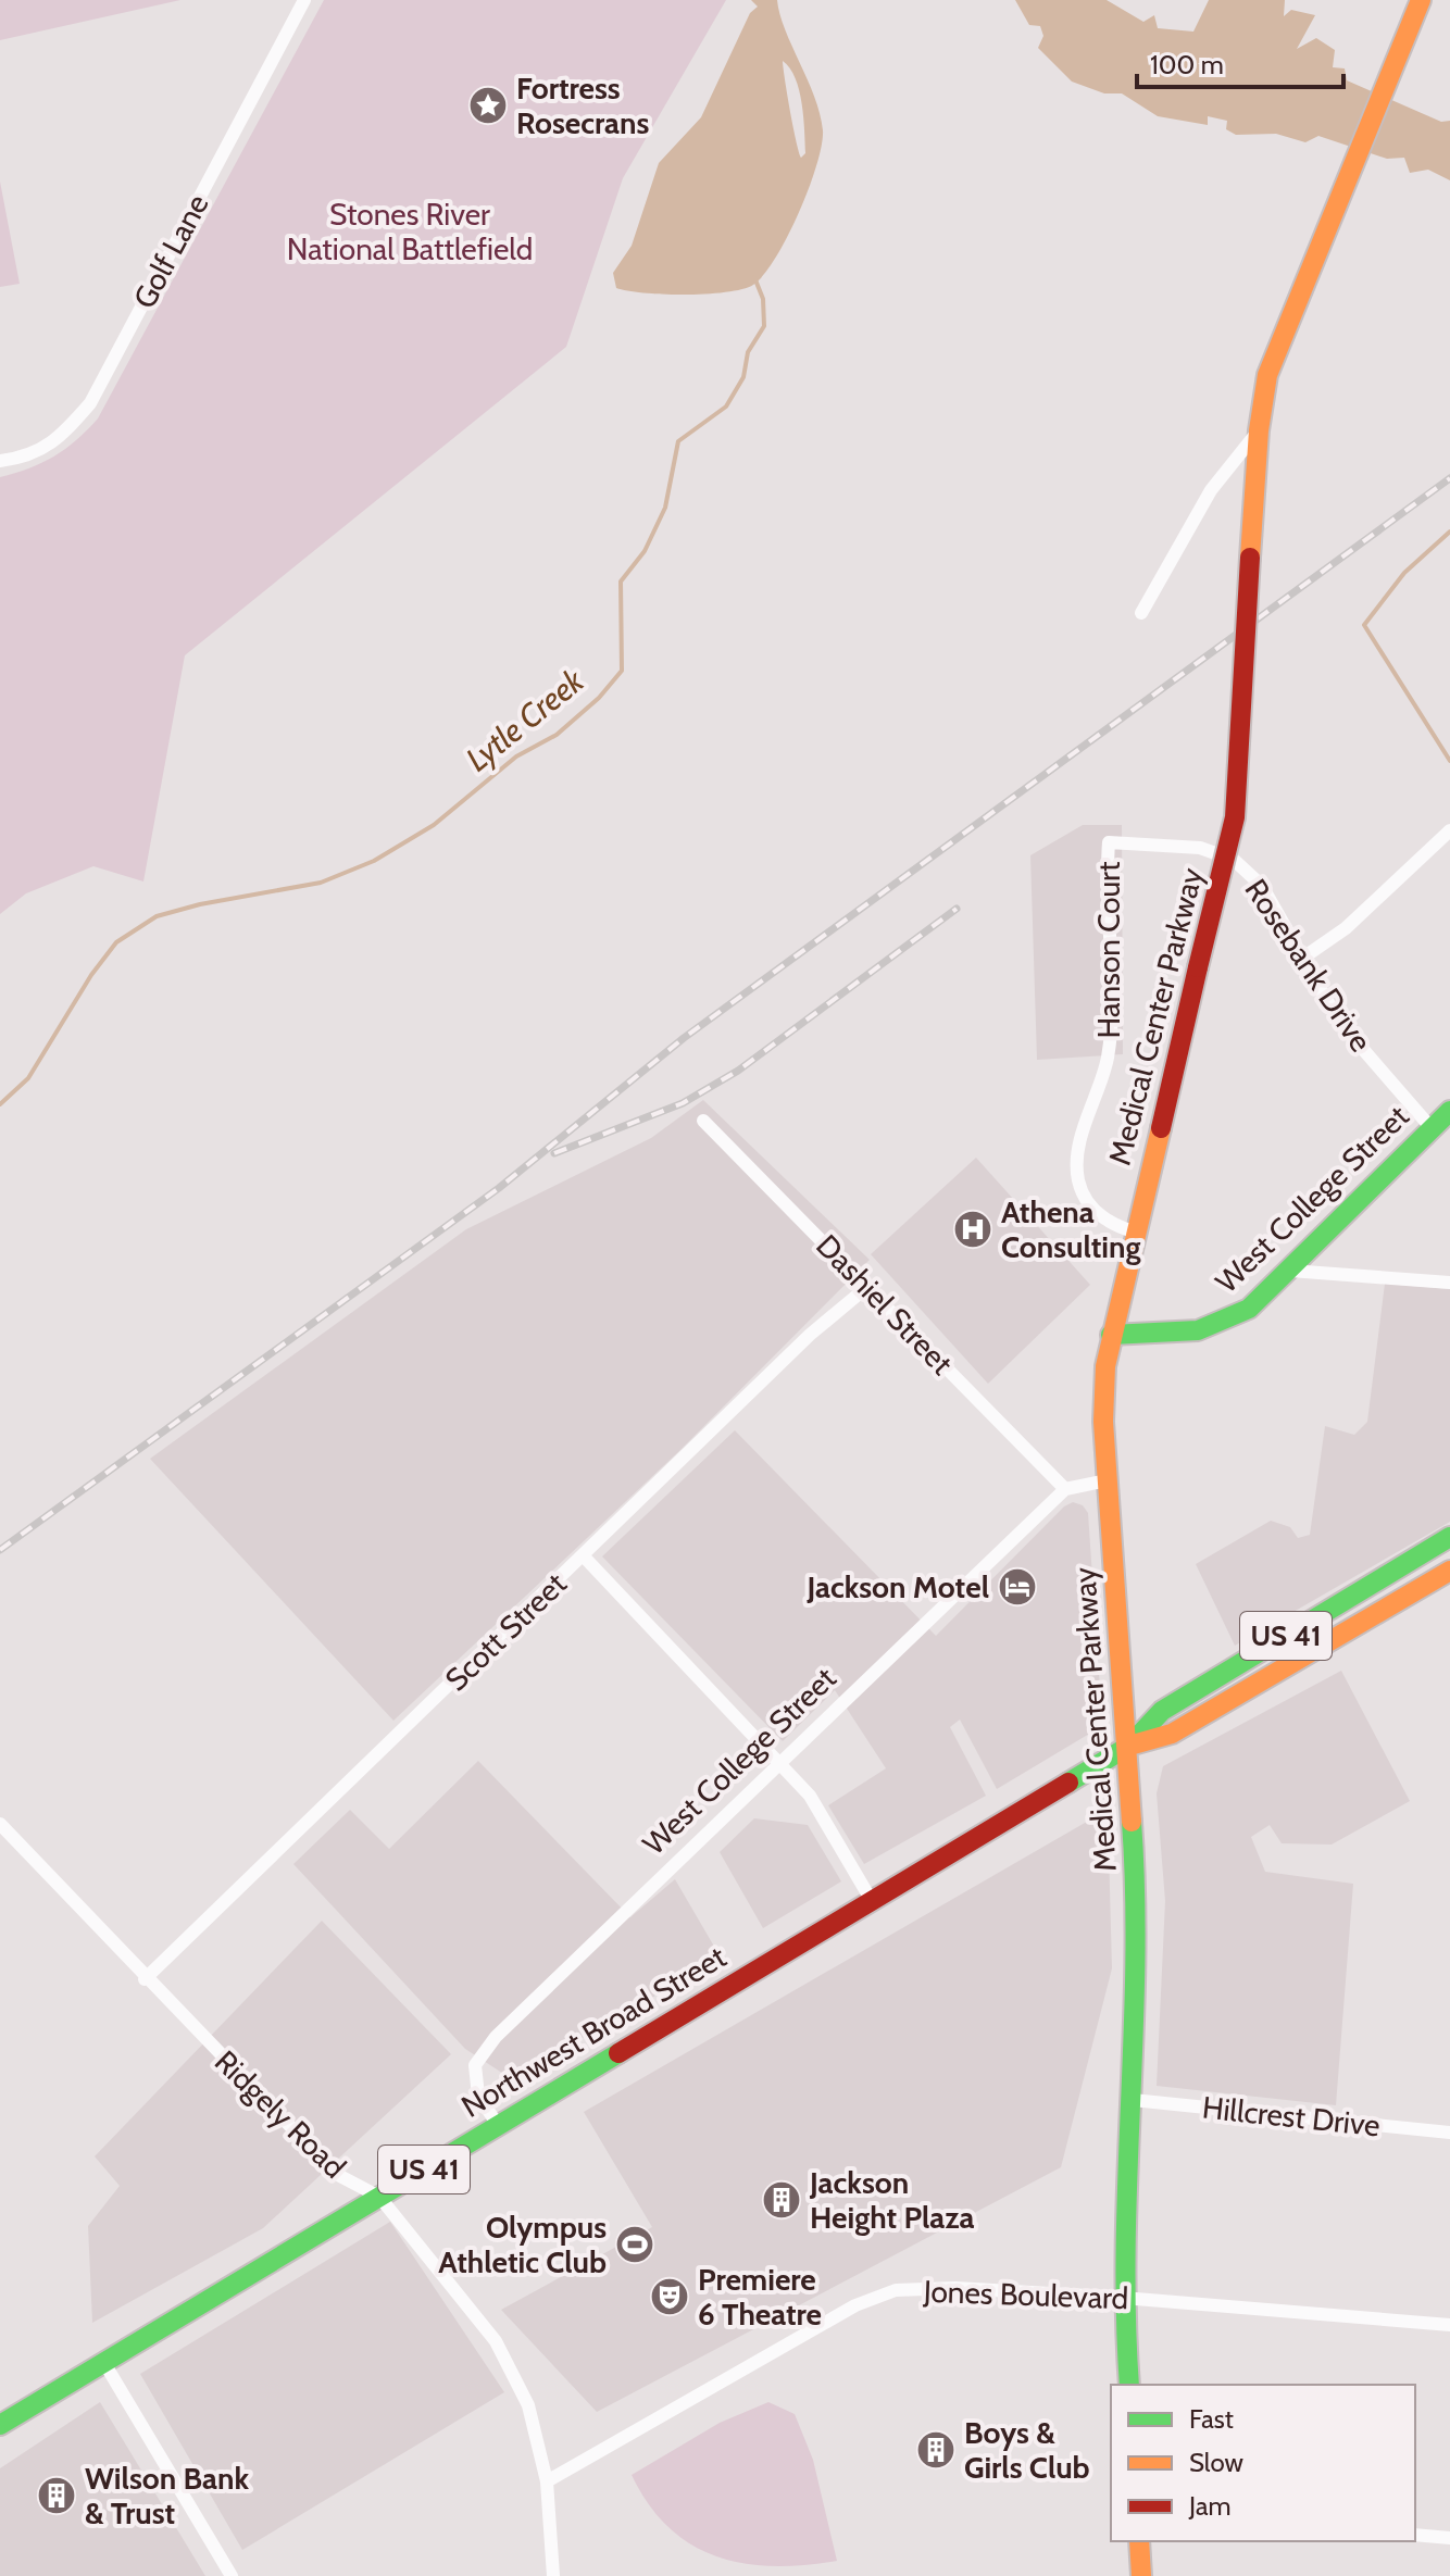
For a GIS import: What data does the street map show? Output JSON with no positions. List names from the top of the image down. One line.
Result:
{"streets":{"main road":["Medical Center Parkway","West College Street","US 41","Northwest Broad Street"],"street":["Golf Lane","Hanson Court","Rosebank Drive","Dashiel Street","Scott Street","Ridgely Road","Hillcrest Drive","Jones Boulevard"]},"crossings":[["Hanson Court","Rosebank Drive"],["Hanson Court","Medical Center Parkway"],["Rosebank Drive","West College Street"],["Medical Center Parkway","West College Street"],["Medical Center Parkway","Northwest Broad Street"],["Medical Center Parkway","Hillcrest Drive"],["Medical Center Parkway","Jones Boulevard"],["West College Street","Dashiel Street"],["West College Street","Northwest Broad Street"],["Dashiel Street","Scott Street"],["Scott Street","Ridgely Road"],["Northwest Broad Street","Ridgely Road"],["Ridgely Road","Jones Boulevard"]],"water":["Lytle Creek"],"parks":["Stones River National Battlefield"],"places":{"place":["Fortress Rosecrans"],"hospital":["Athena Consulting"],"hotel":["Jackson Motel"],"building":["Jackson Height Plaza","Boys & Girls Club","Wilson Bank & Trust"],"sports":["Olympus Athletic Club"],"theatre":["Premiere 6 Theatre"]},"legend":["Fast","Slow","Jam"],"scale_bar":"100 m"}
